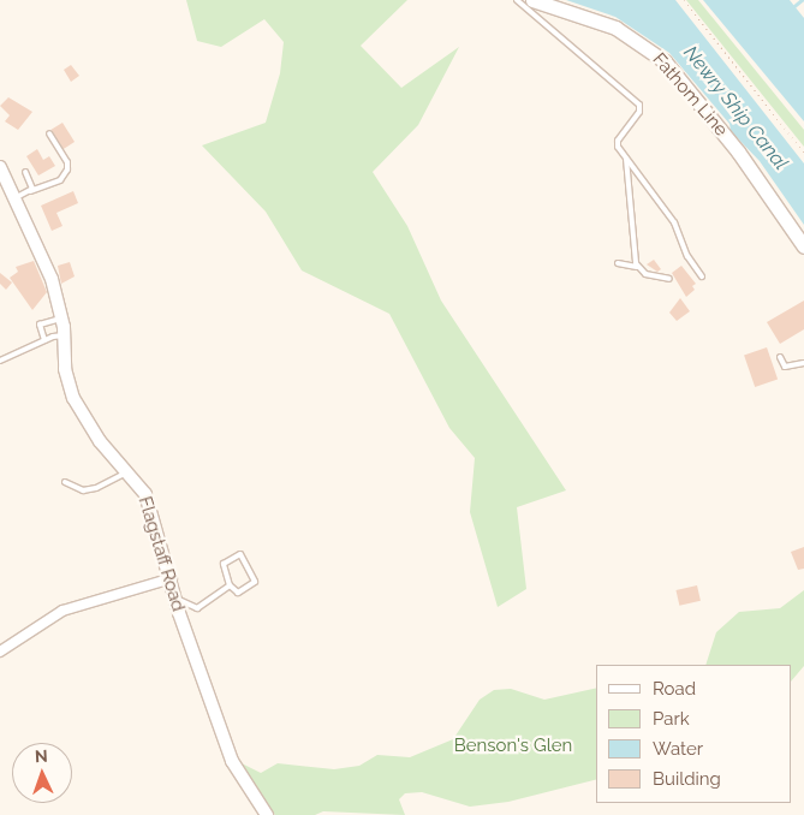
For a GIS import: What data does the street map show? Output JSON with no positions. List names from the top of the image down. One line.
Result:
{"streets":{"main road":["Fathom Line"],"street":["Flagstaff Road"]},"water":["Newry Ship Canal"],"parks":["Benson's Glen"],"legend":["Road","Park","Water","Building"],"north":"top"}
